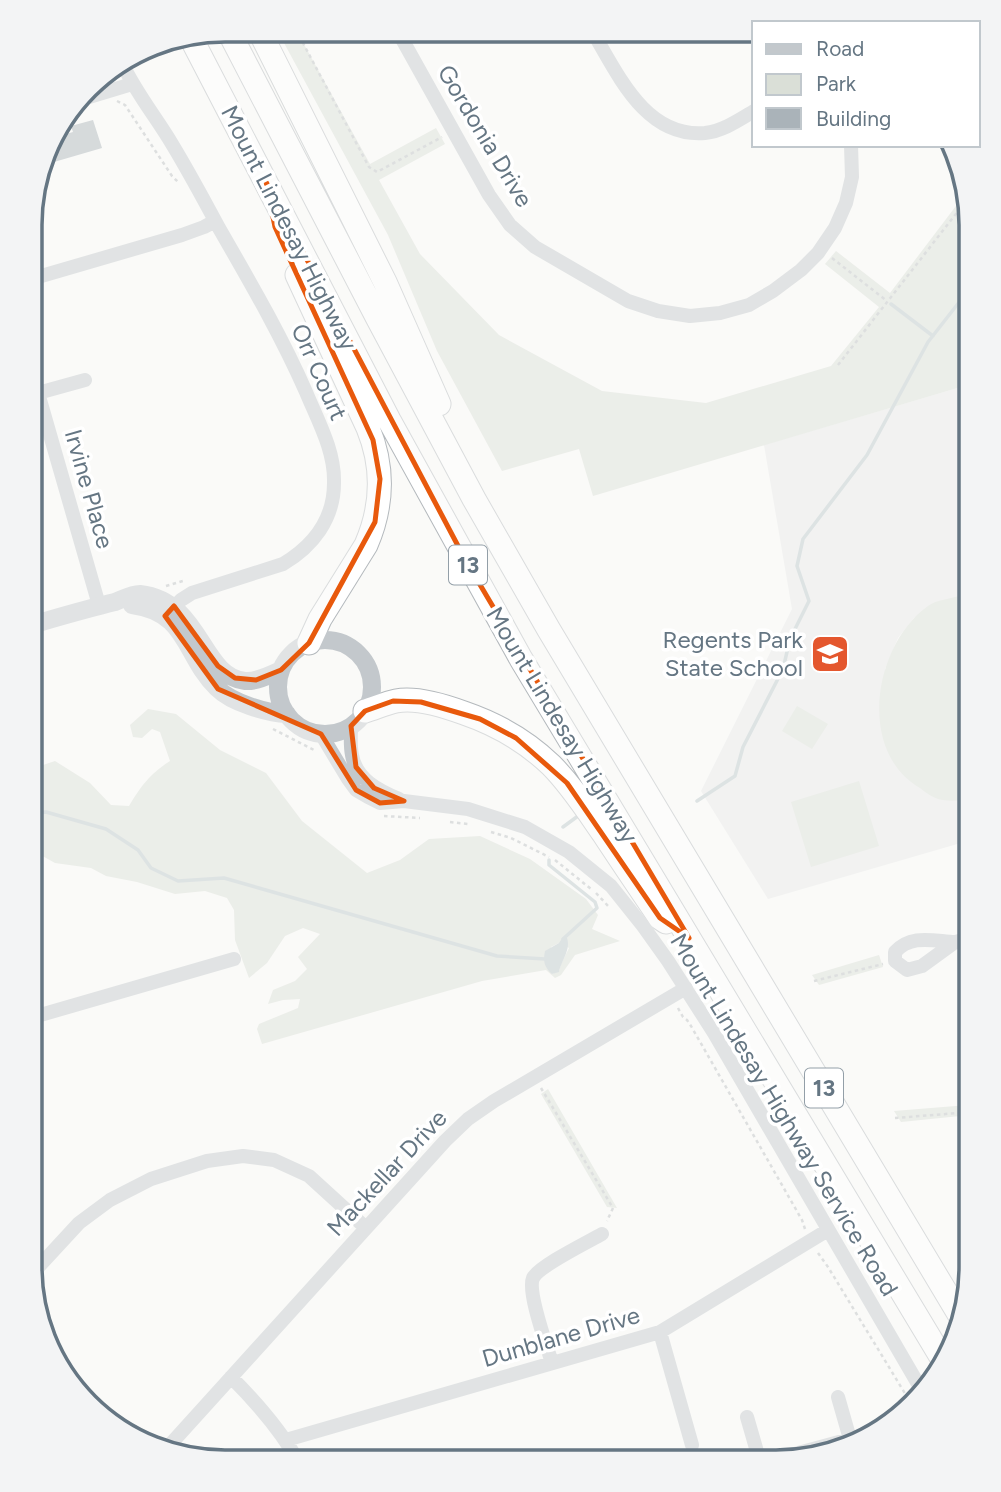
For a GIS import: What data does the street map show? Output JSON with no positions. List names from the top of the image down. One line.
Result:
{"streets":{"highway":["Mount Lindesay Highway","13"],"street":["Gordonia Drive","Orr Court","Irvine Place","Mount Lindesay Highway Service Road","Mackellar Drive","Dunblane Drive"]},"crossings":[["Mount Lindesay Highway Service Road","Mackellar Drive"],["Mount Lindesay Highway Service Road","Dunblane Drive"]],"places":{"school or university":["Regents Park State School"]},"legend":["Road","Park","Building"]}
